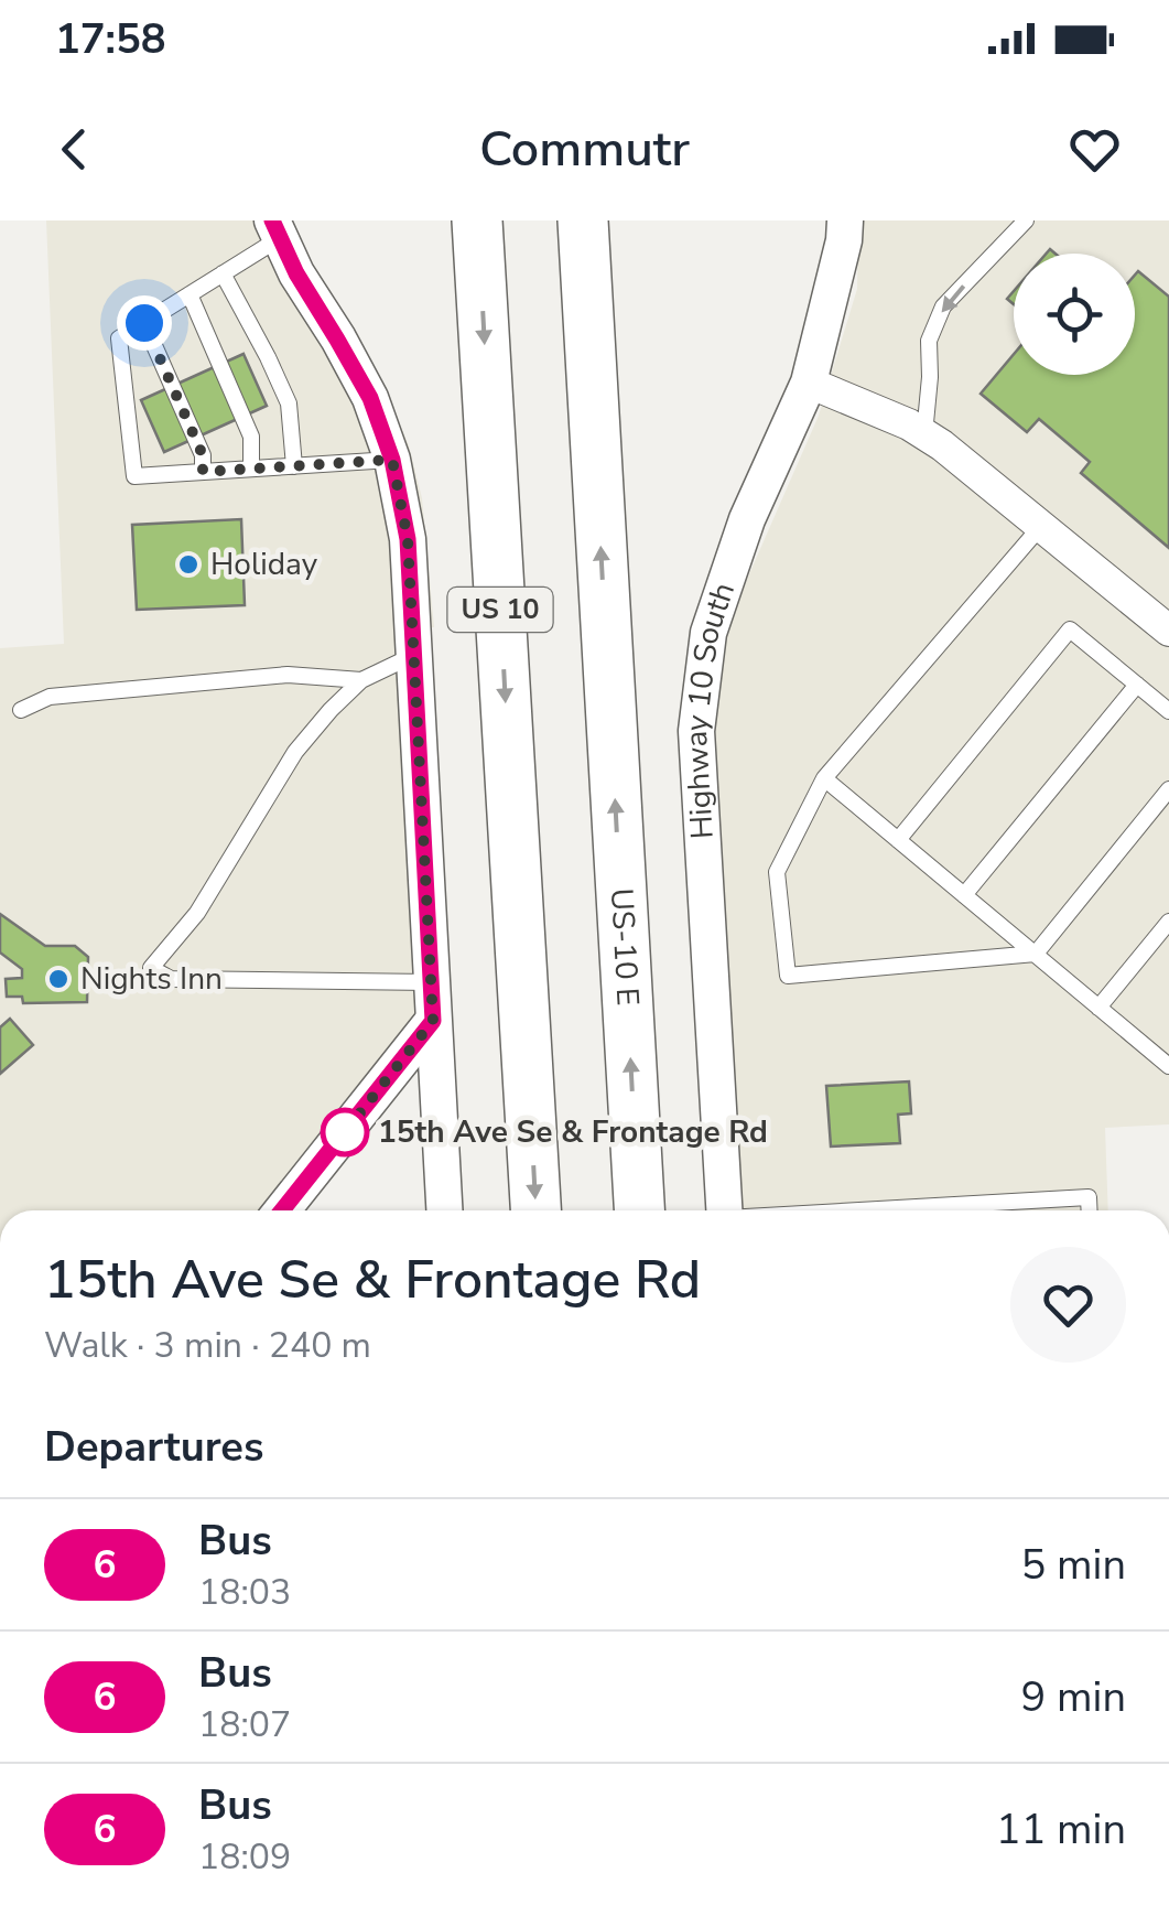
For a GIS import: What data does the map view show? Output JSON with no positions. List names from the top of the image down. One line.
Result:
{"streets":{"highway":["US 10","US-10 E"],"street":["Highway 10 South"]},"places":["Holiday","Nights Inn","15th Ave Se & Frontage Rd"],"lines":["bus line 6"],"page":{"status":"17:58","header":"Commutr","heading":[["15th Ave Se & Frontage Rd","Walk · 3 min · 240 m"],"Departures"],"list":[{"mark":"6","name":"Bus","note":"18:03","value":"5 min"},{"mark":"6","name":"Bus","note":"18:07","value":"9 min"},{"mark":"6","name":"Bus","note":"18:09","value":"11 min"}]}}
